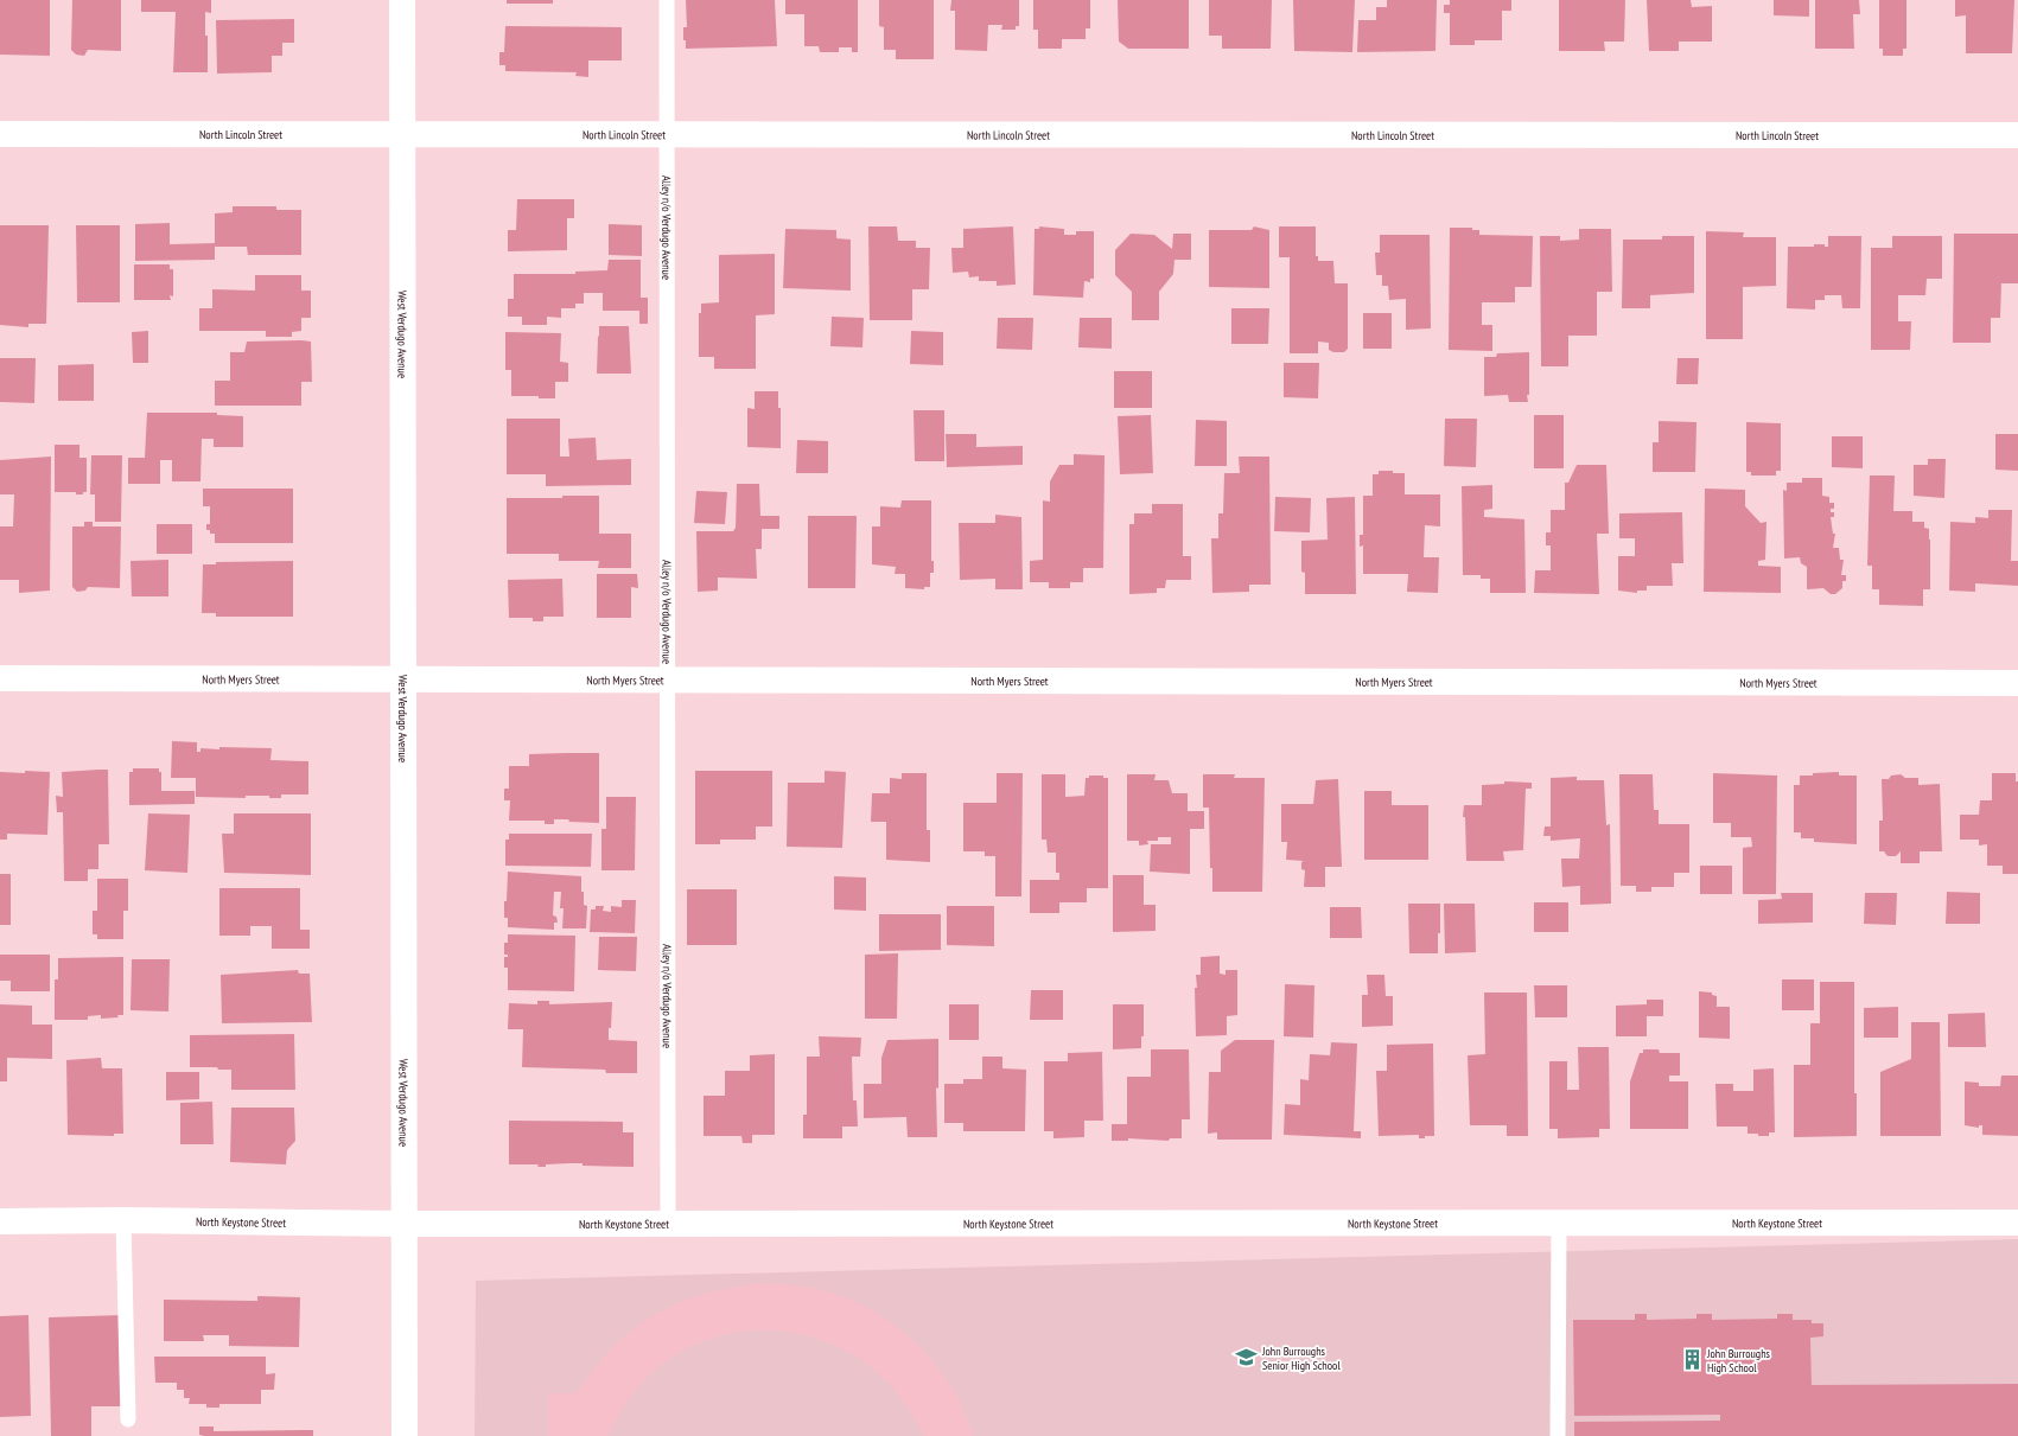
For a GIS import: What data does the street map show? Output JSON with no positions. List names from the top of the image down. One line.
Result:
{"streets":{"street":["North Lincoln Street","West Verdugo Avenue","North Myers Street","North Keystone Street"],"lane":["Alley n/o Verdugo Avenue"]},"crossings":[["North Lincoln Street","Alley n/o Verdugo Avenue"],["North Lincoln Street","West Verdugo Avenue"],["Alley n/o Verdugo Avenue","North Myers Street"],["Alley n/o Verdugo Avenue","North Keystone Street"],["West Verdugo Avenue","North Myers Street"],["West Verdugo Avenue","North Keystone Street"]],"places":{"school or university":["John Burroughs Senior High School"],"building":["John Burroughs High School"]}}
